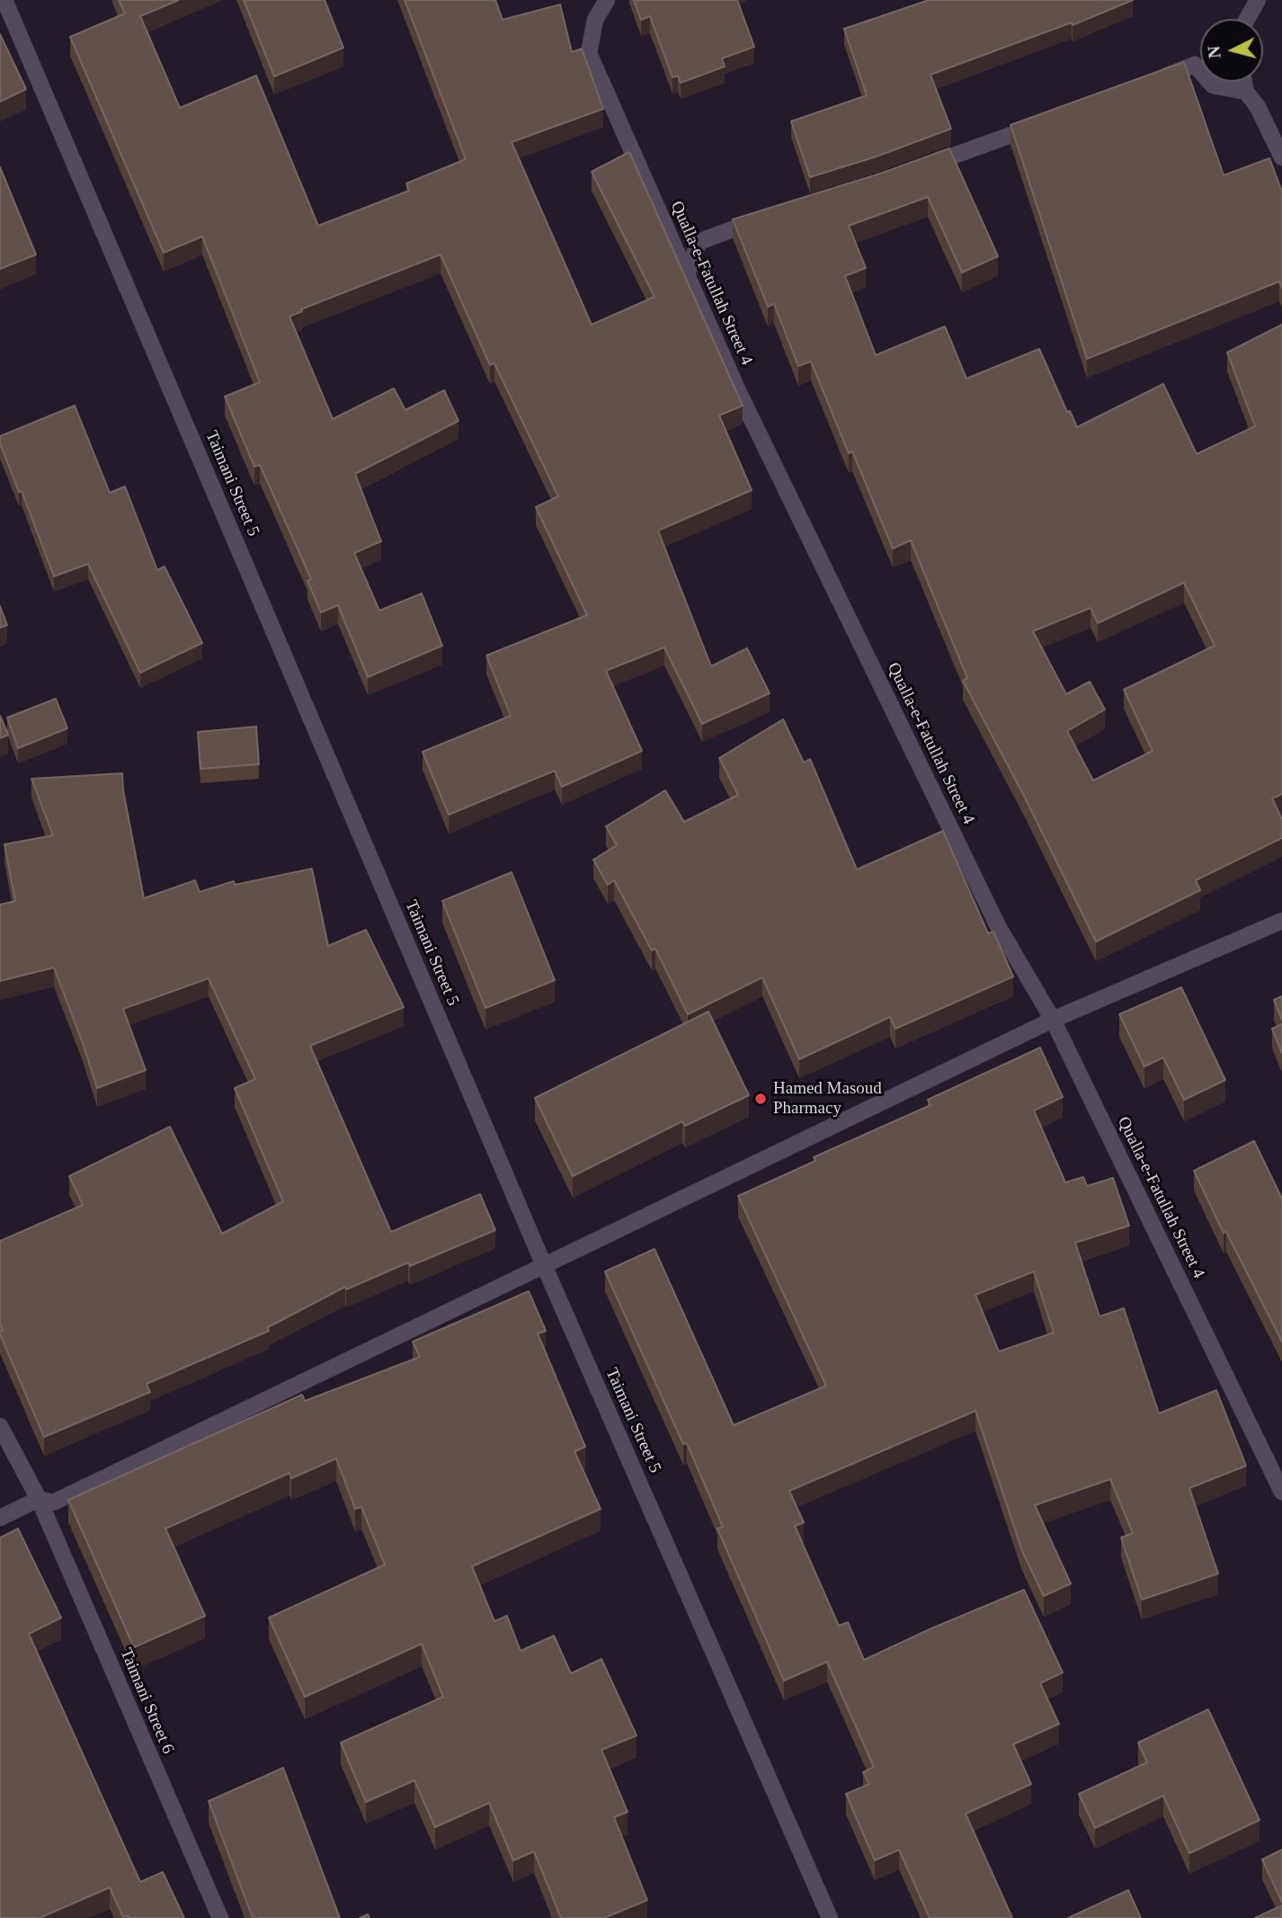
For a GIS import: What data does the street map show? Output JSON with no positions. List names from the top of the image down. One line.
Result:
{"streets":{"street":["Qualla-e-Fatullah Street 4","Taimani Street 5","Taimani Street 6"]},"places":["Hamed Masoud Pharmacy"],"north":"left"}
